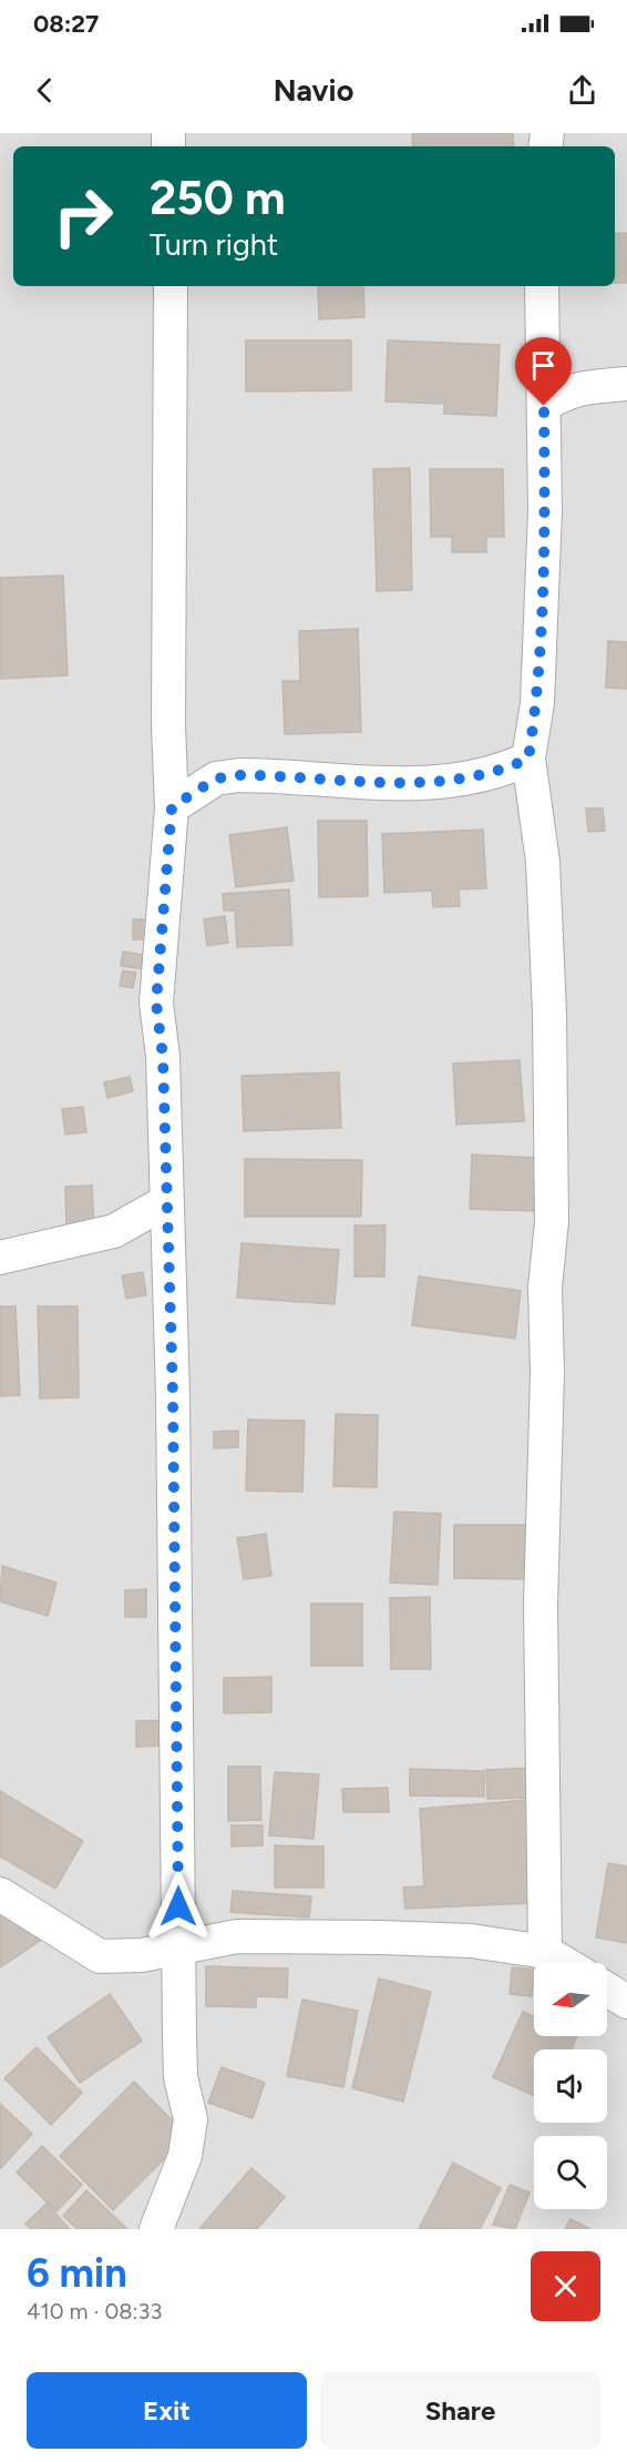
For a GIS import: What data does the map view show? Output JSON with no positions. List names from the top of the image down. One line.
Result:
{"north":"left","page":{"status":"08:27","header":"Navio","turn":["250 m","Turn right"],"heading":["6 min","410 m · 08:33"],"buttons":["Exit","Share"]}}
